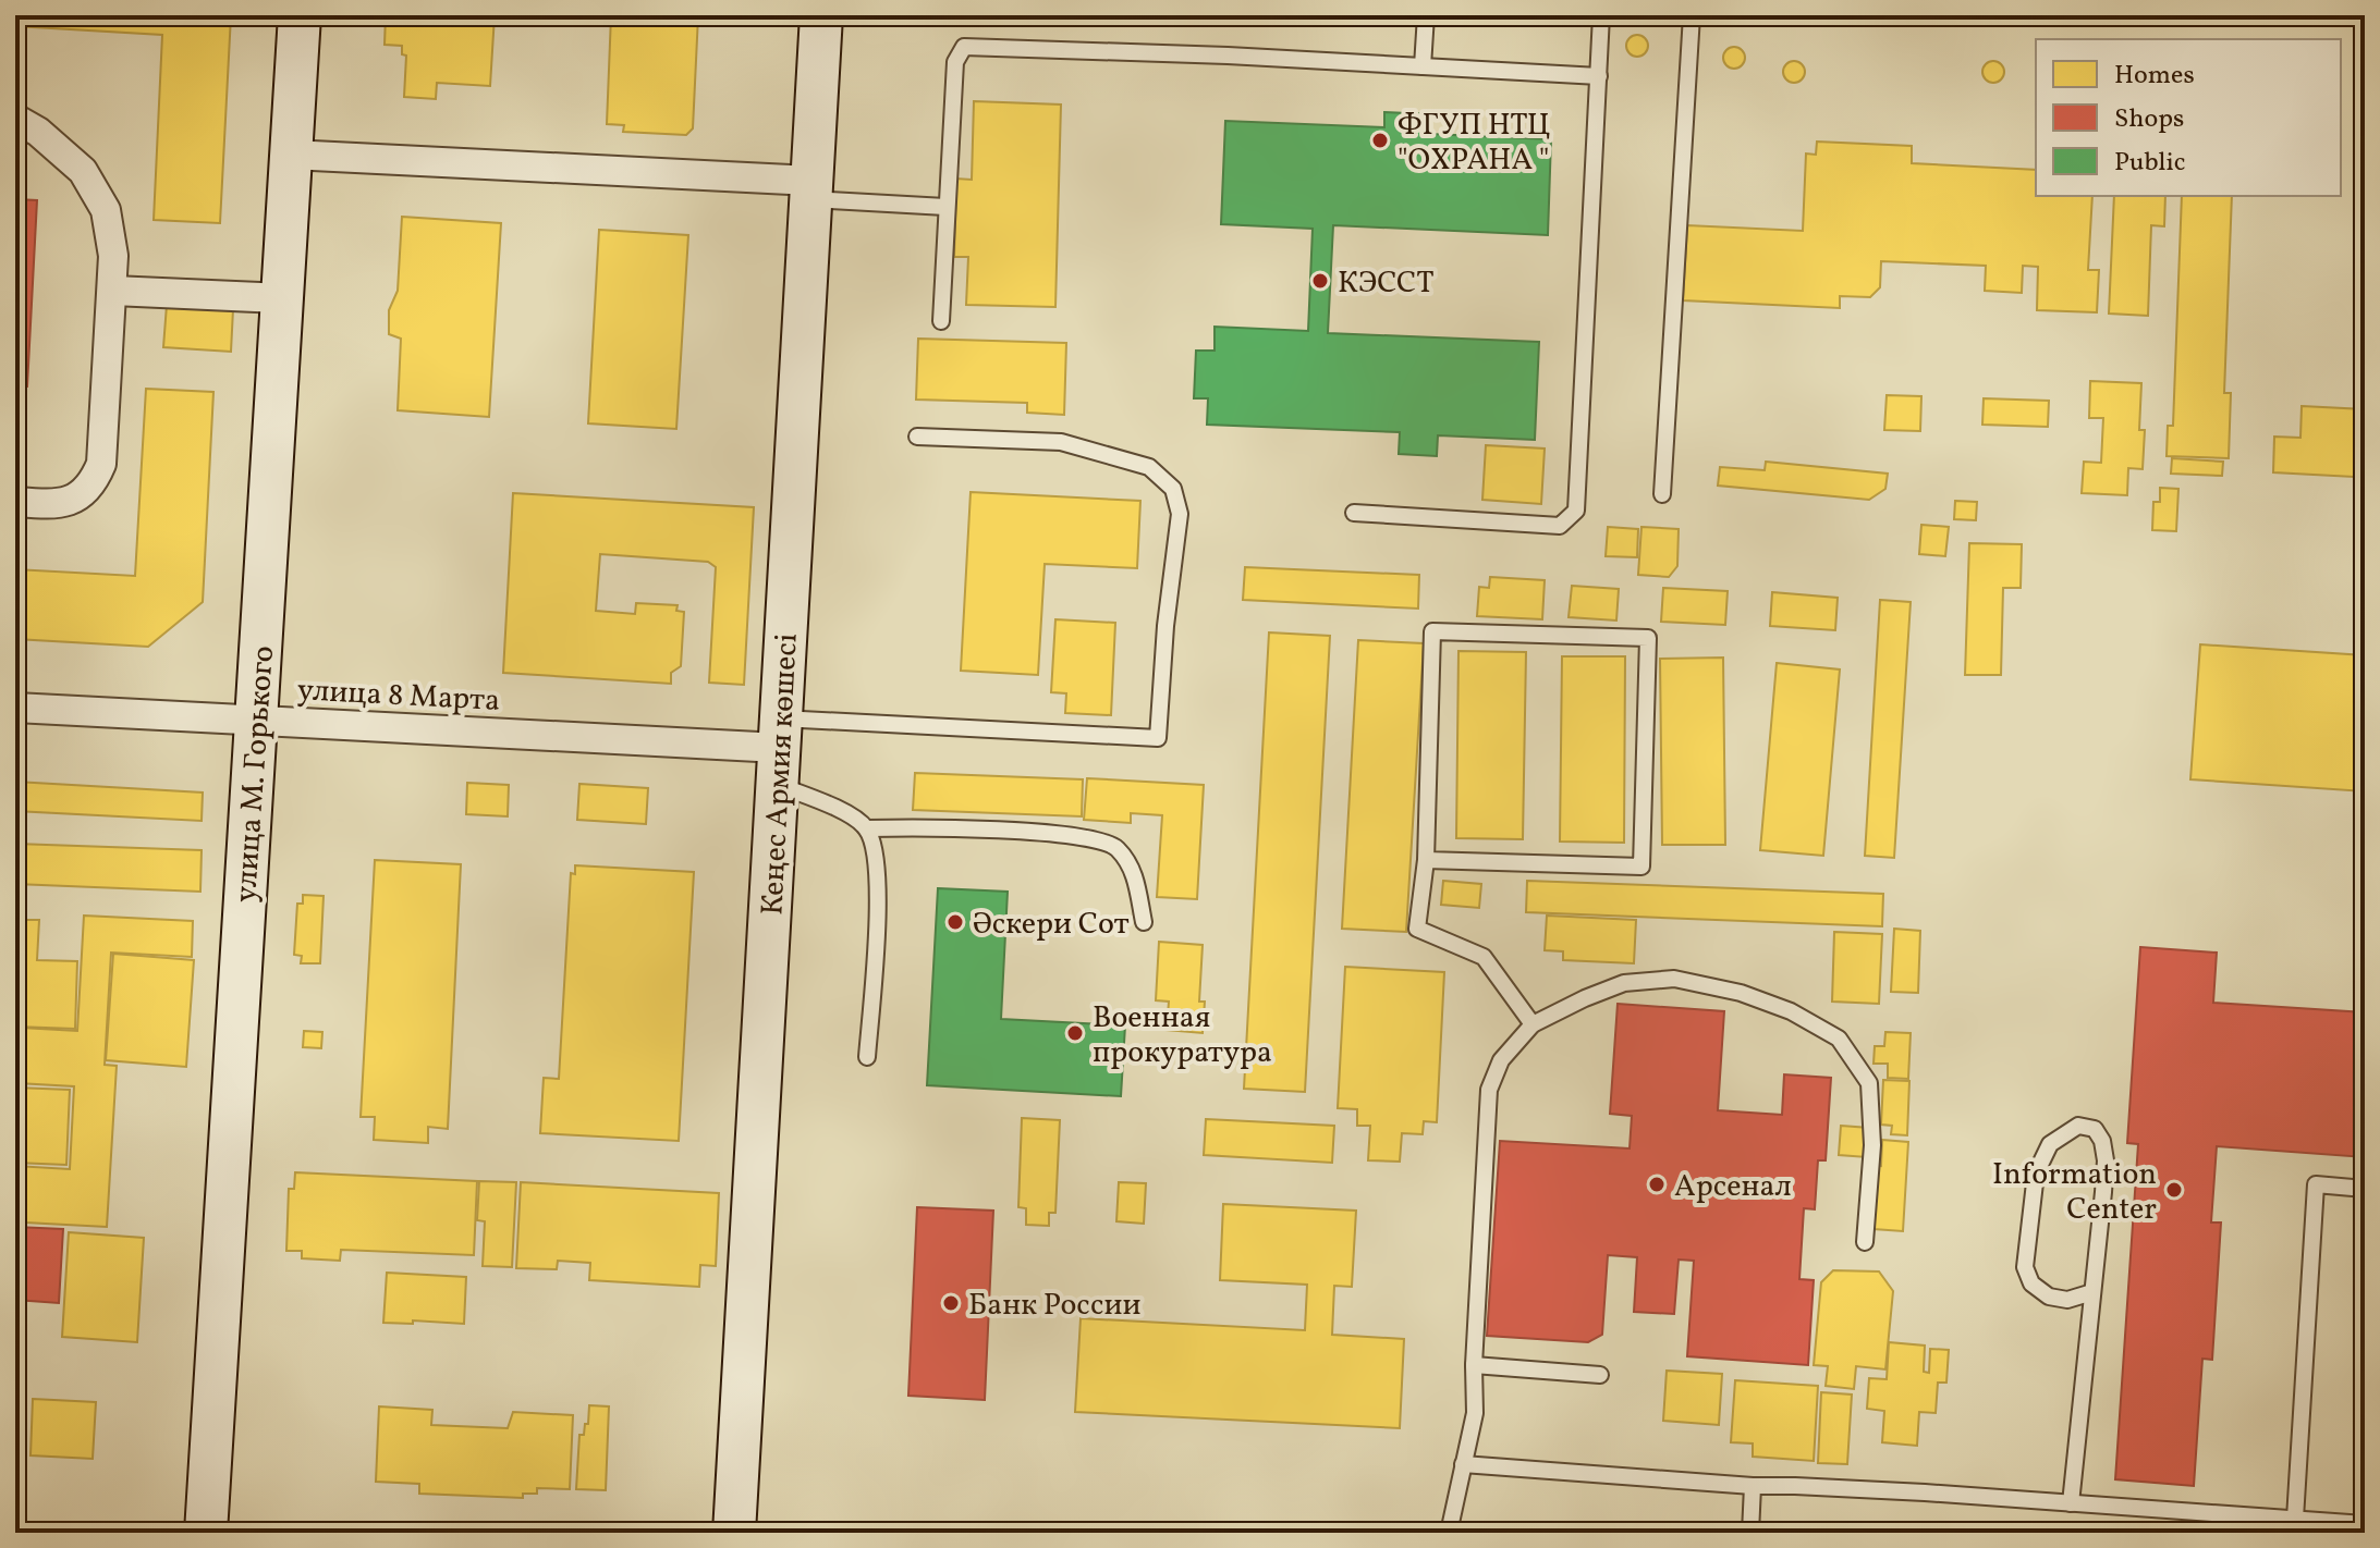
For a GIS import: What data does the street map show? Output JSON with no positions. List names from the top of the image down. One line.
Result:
{"streets":{"main road":["улица М. Горького","Кеңес Армия көшесі"],"street":["улица 8 Марта"]},"crossings":[["улица 8 Марта","улица М. Горького"],["улица 8 Марта","Кеңес Армия көшесі"]],"places":["ФГУП НТЦ \"ОХРАНА \"","КЭССТ","Әскери Сот","Военная прокуратура","Арсенал","Information Center","Банк России"],"legend":["Homes","Shops","Public"]}
